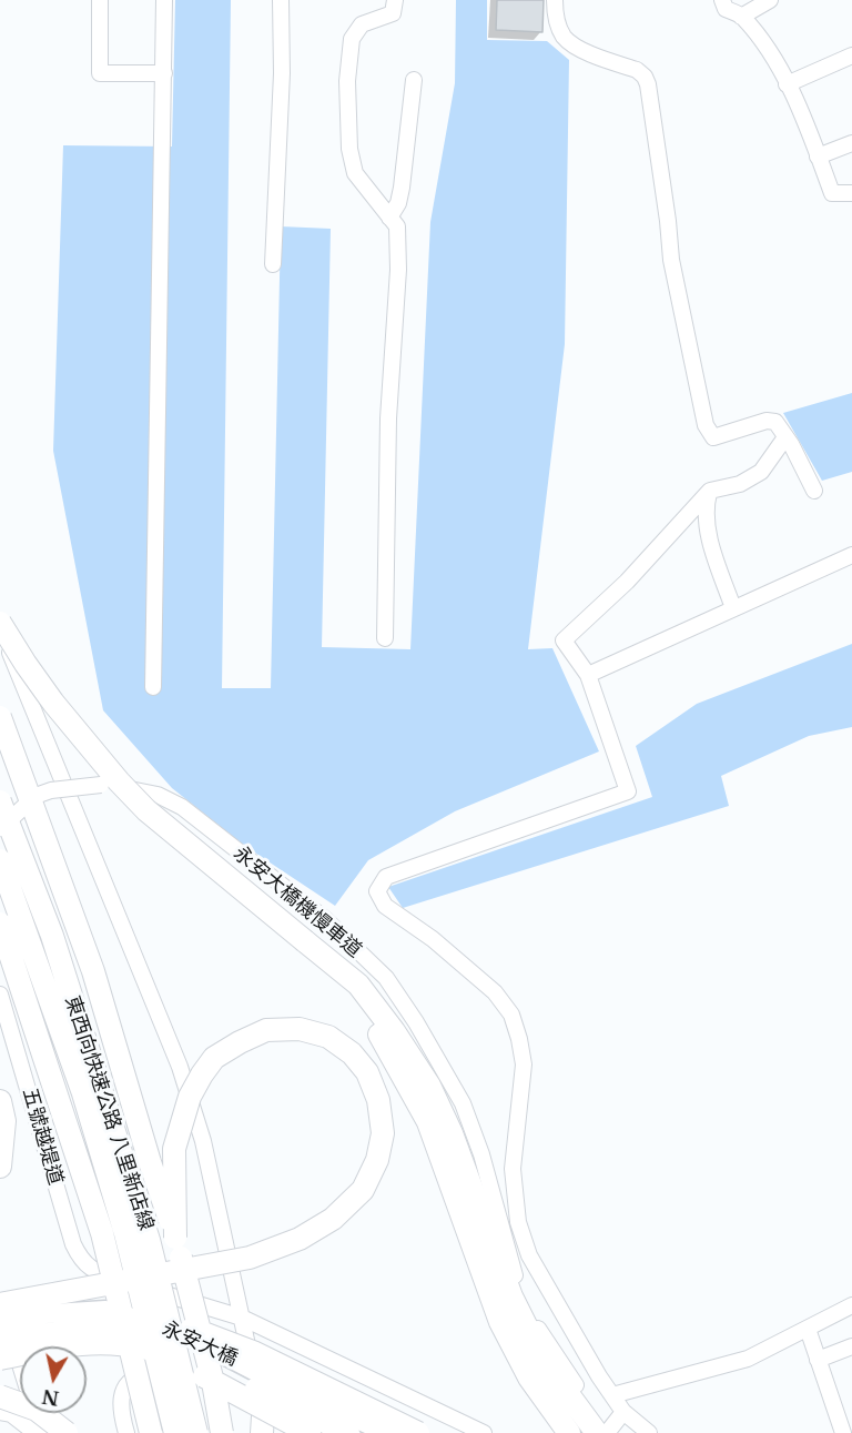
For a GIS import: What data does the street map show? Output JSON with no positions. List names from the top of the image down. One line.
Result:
{"streets":{"highway":["東西向快速公路 八里新店線"],"main road":["永安大橋"],"street":["永安大橋機慢車道","五號越堤道"]},"north":"bottom"}
